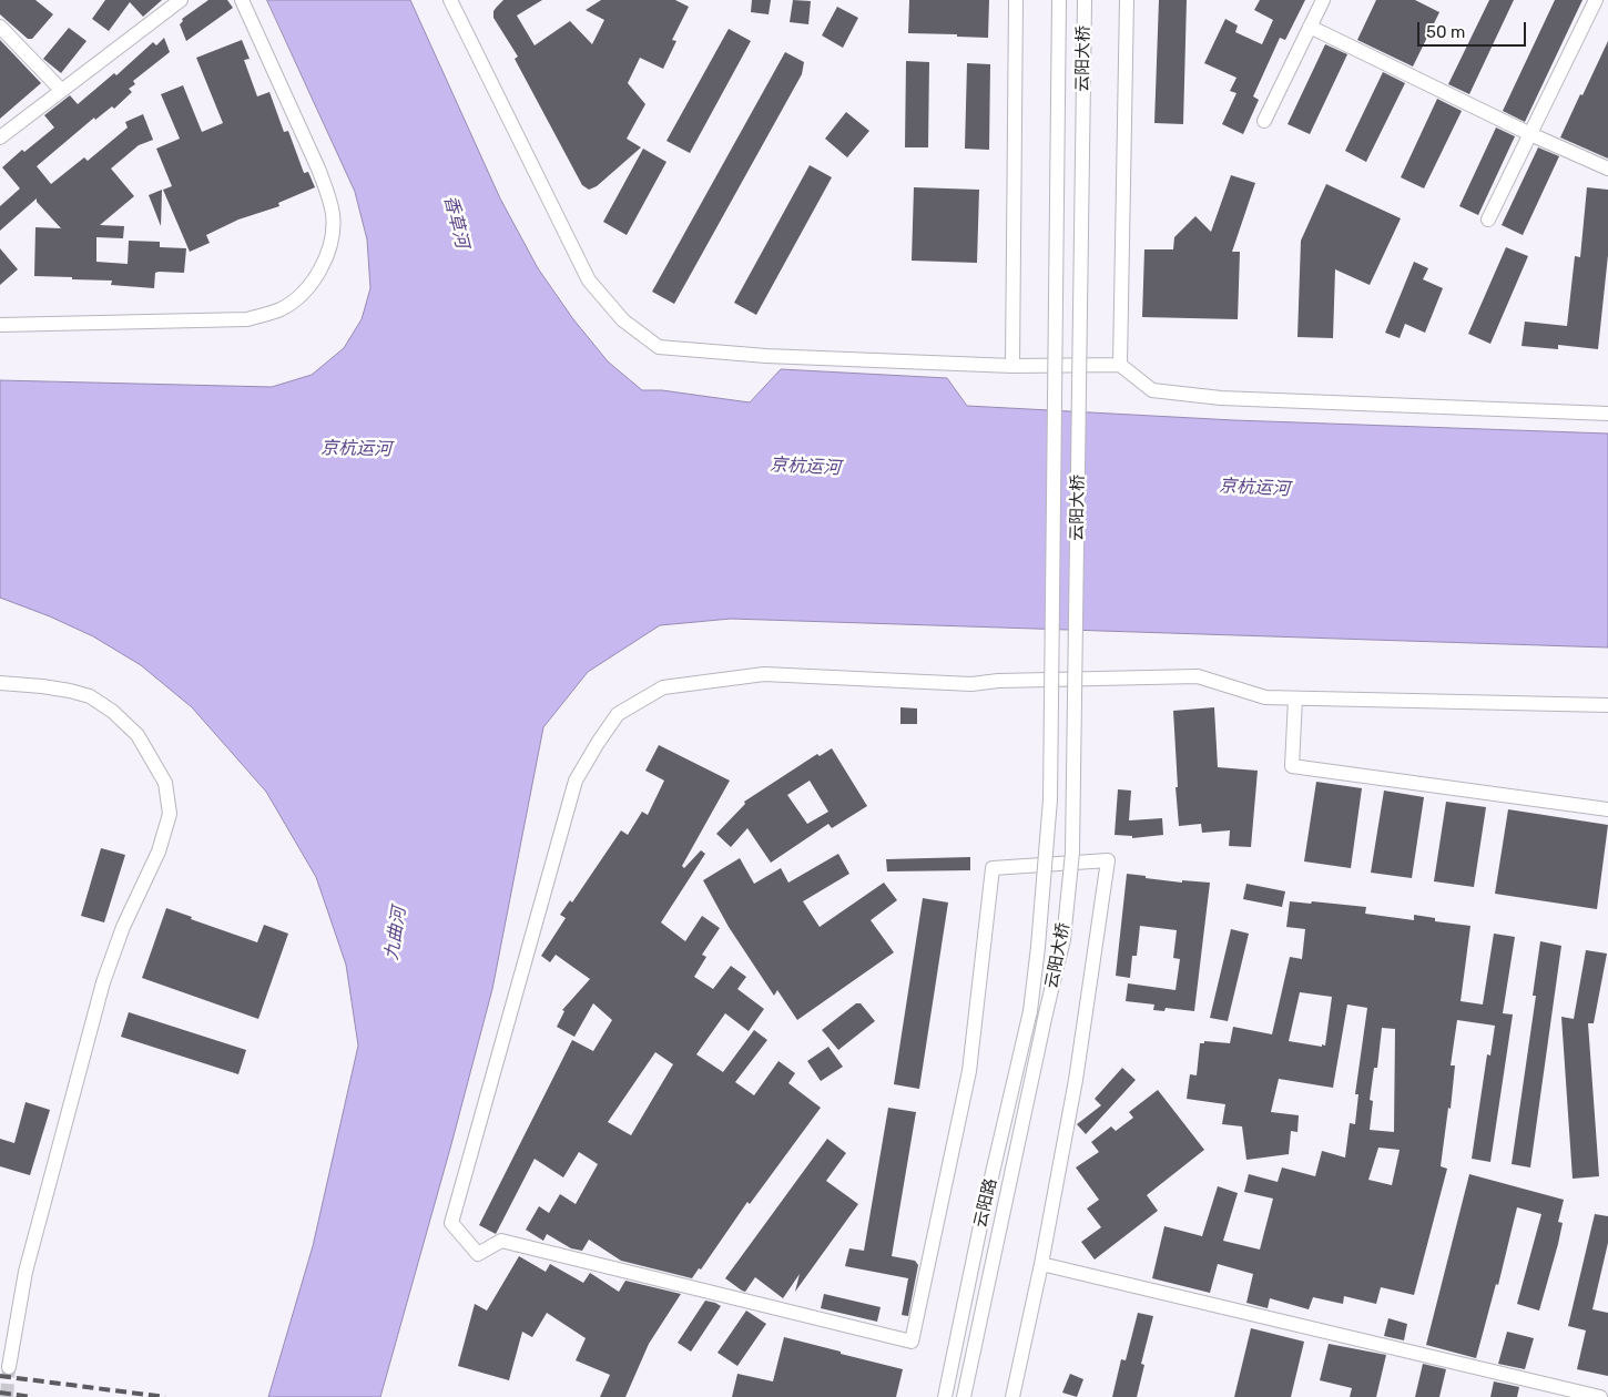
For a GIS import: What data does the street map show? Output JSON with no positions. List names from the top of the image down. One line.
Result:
{"streets":{"street":["云阳大桥","云阳路"]},"crossings":[["云阳大桥","云阳路"]],"water":["香草河","京杭运河","九曲河"],"scale_bar":"50 m"}
